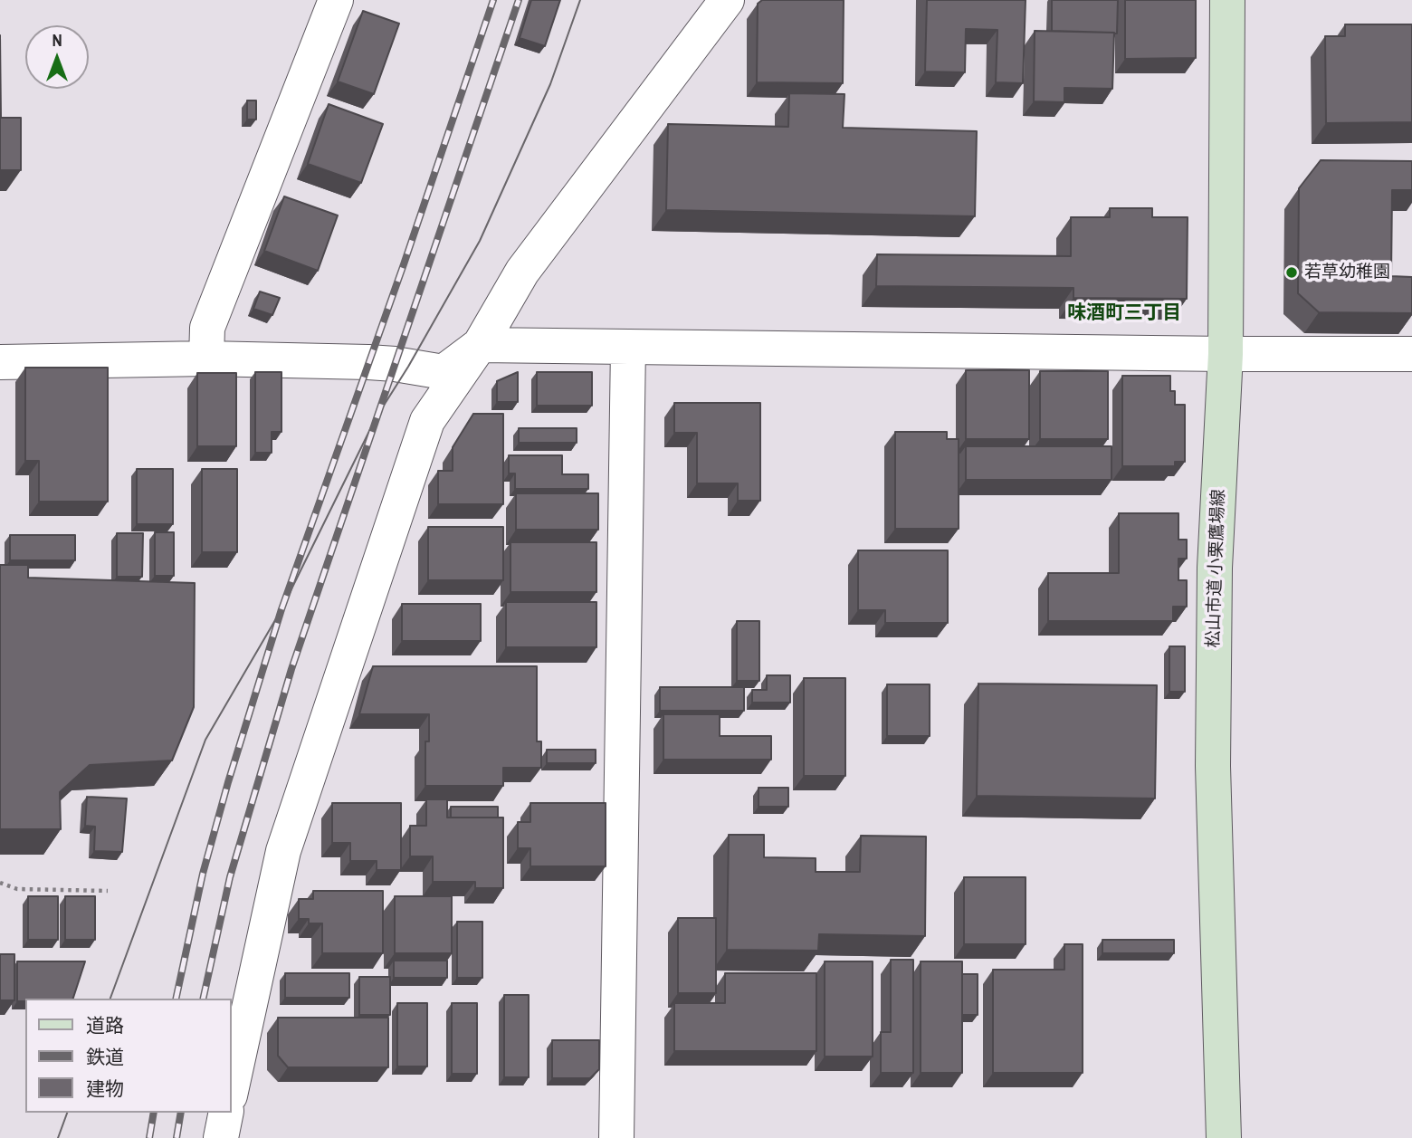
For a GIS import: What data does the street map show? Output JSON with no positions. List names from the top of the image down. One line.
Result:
{"streets":{"street":["松山市道 小栗鷹場線"]},"districts":["味酒町三丁目"],"places":["若草幼稚園"],"legend":["道路","鉄道","建物"],"north":"top"}
